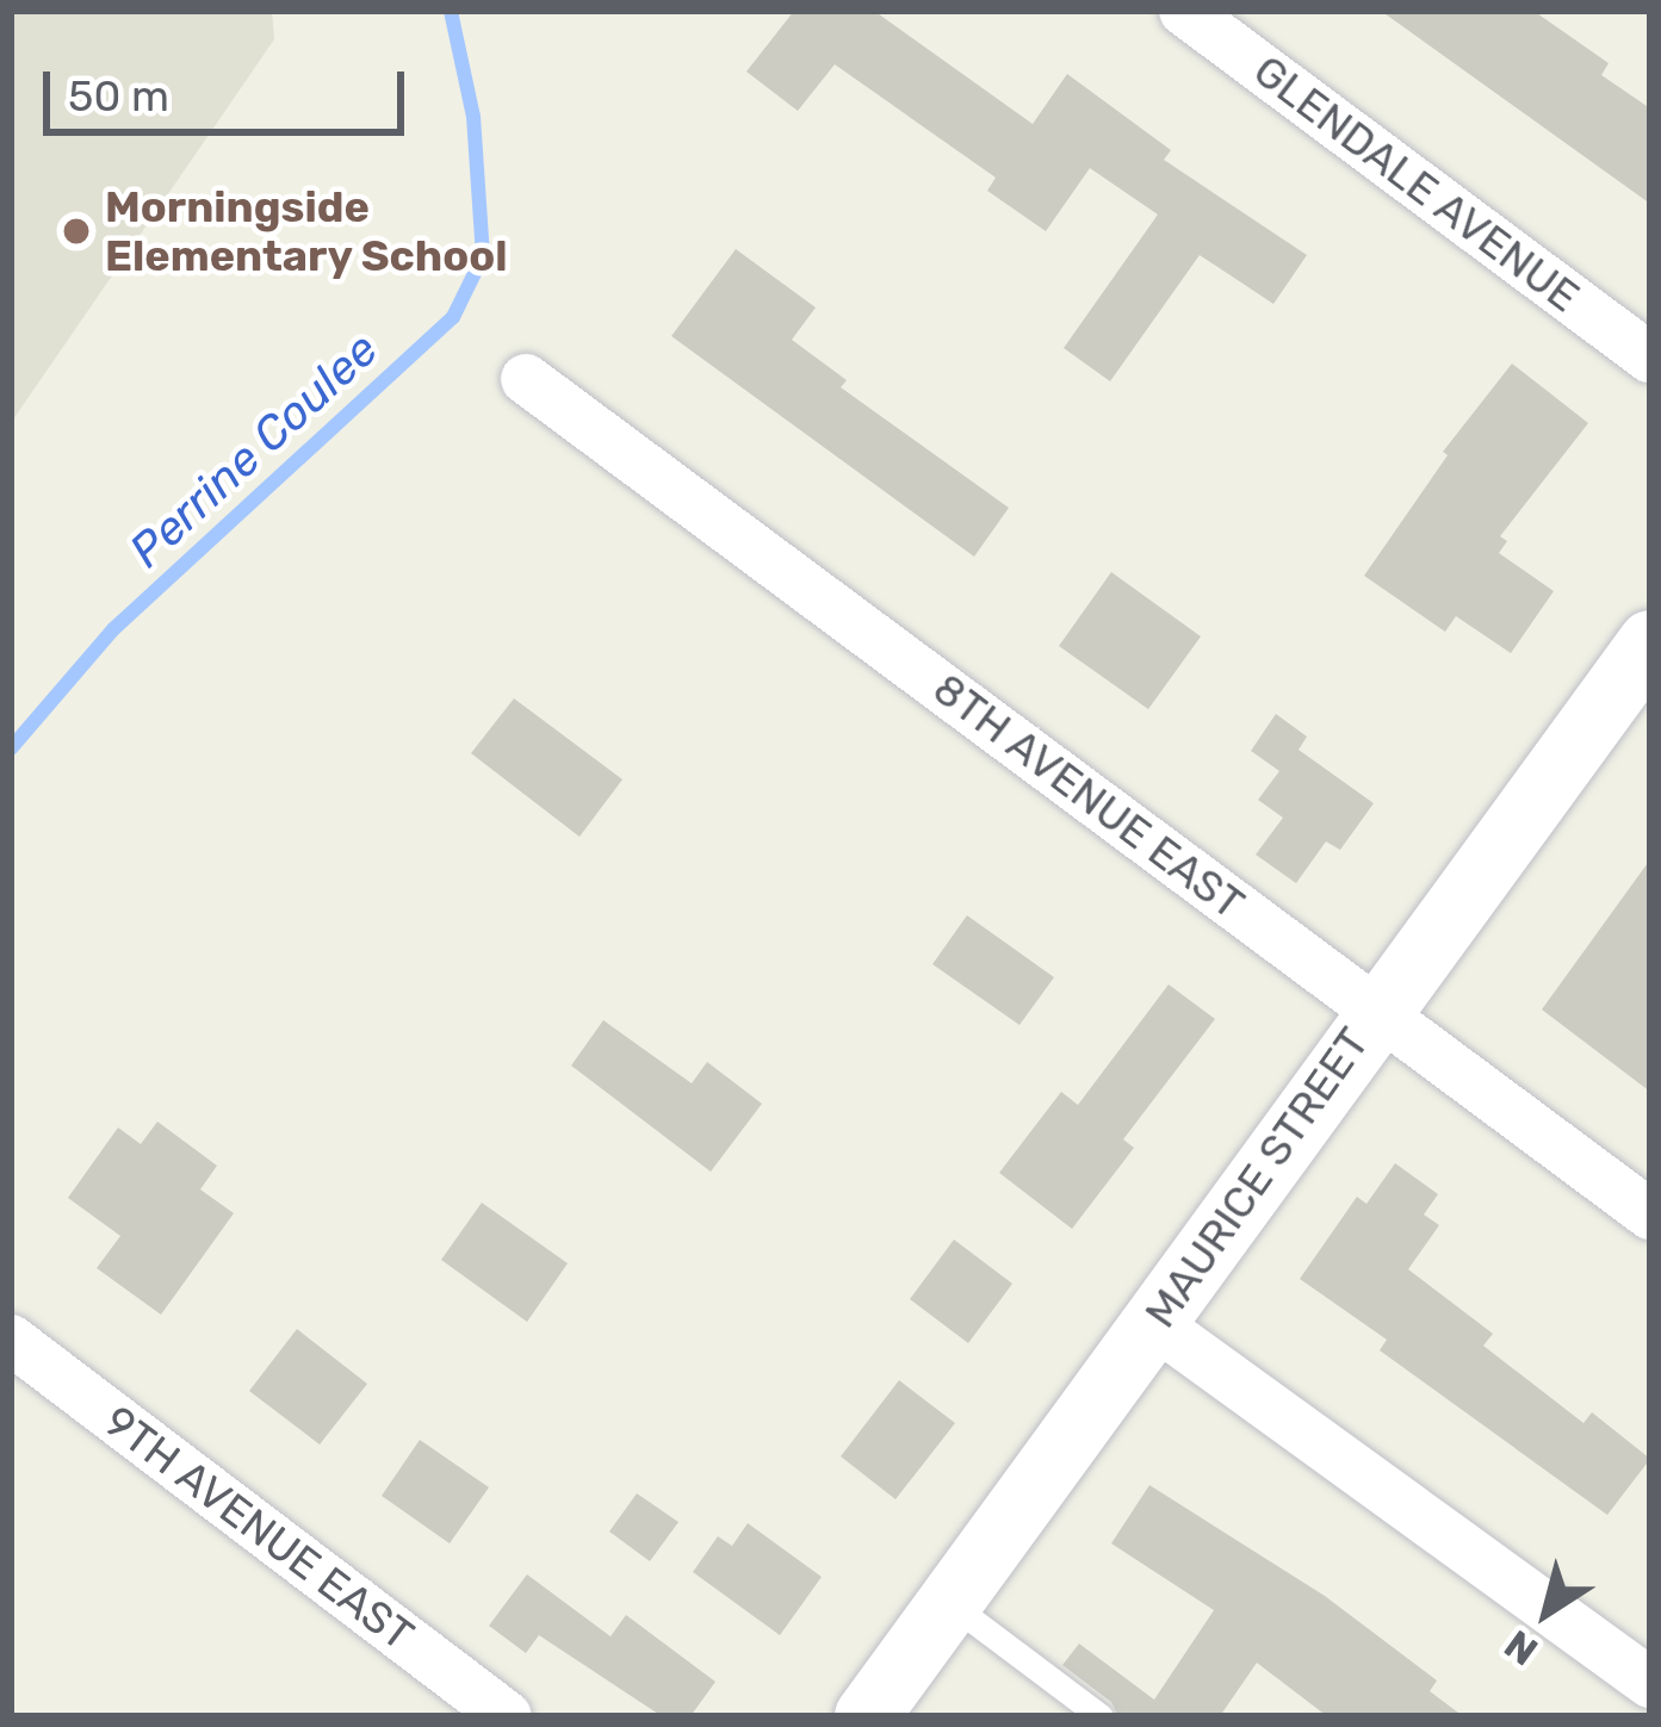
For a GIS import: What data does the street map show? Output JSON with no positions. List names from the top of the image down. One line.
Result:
{"streets":{"street":["GLENDALE AVENUE","8TH AVENUE EAST","MAURICE STREET","9TH AVENUE EAST"]},"crossings":[["8TH AVENUE EAST","MAURICE STREET"]],"water":["Perrine Coulee"],"places":["Morningside Elementary School"],"scale_bar":"50 m","north":"bottom left"}
